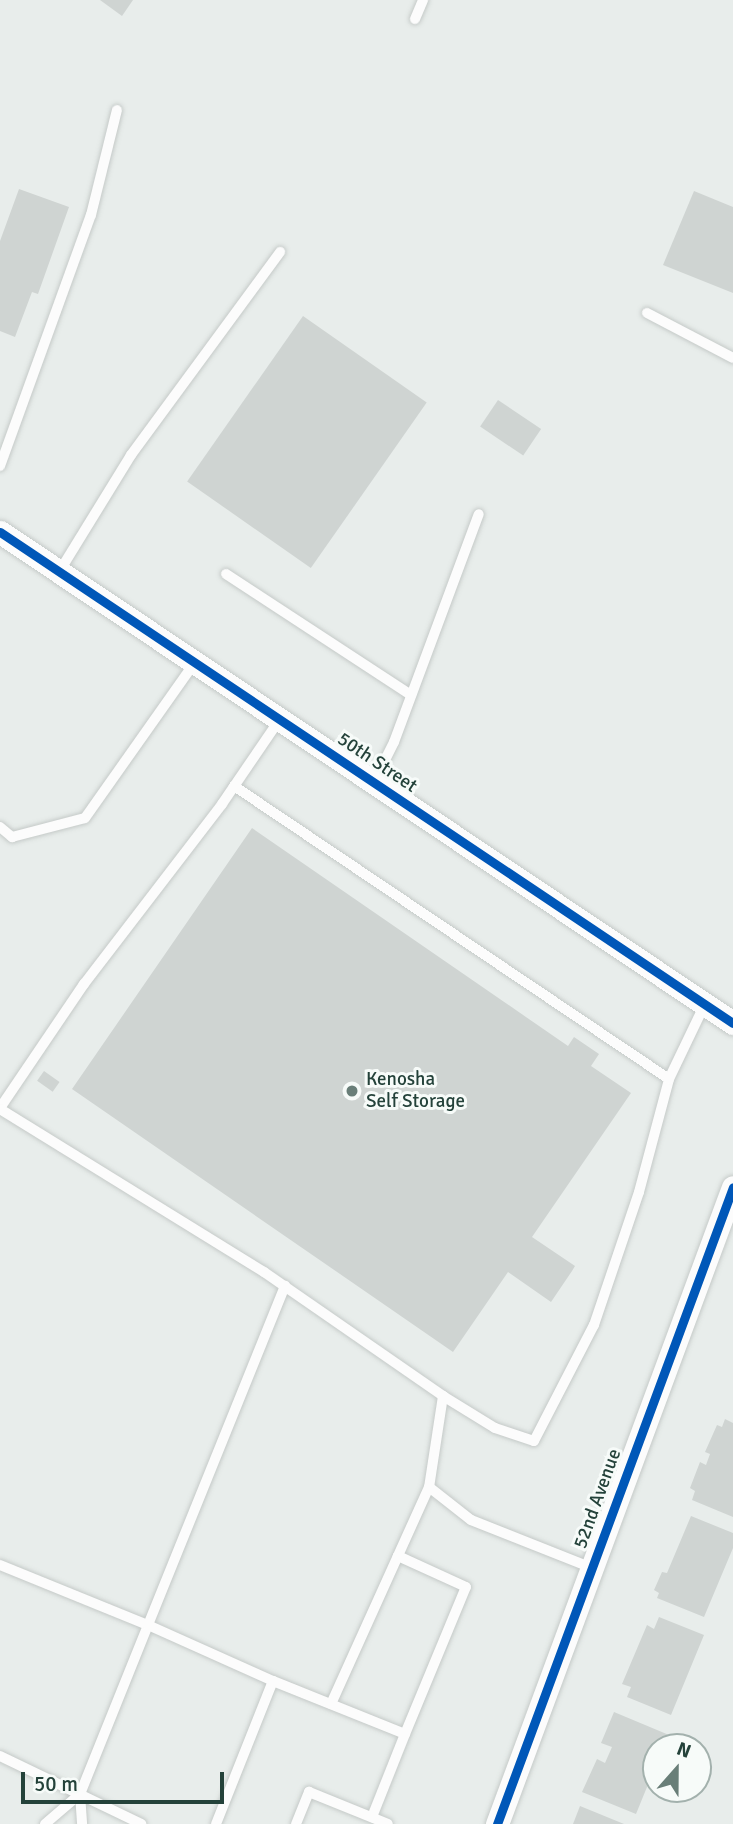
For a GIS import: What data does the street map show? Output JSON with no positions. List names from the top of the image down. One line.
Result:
{"streets":{"street":["50th Street","52nd Avenue"]},"places":["Kenosha Self Storage"],"scale_bar":"50 m","north":"top"}
